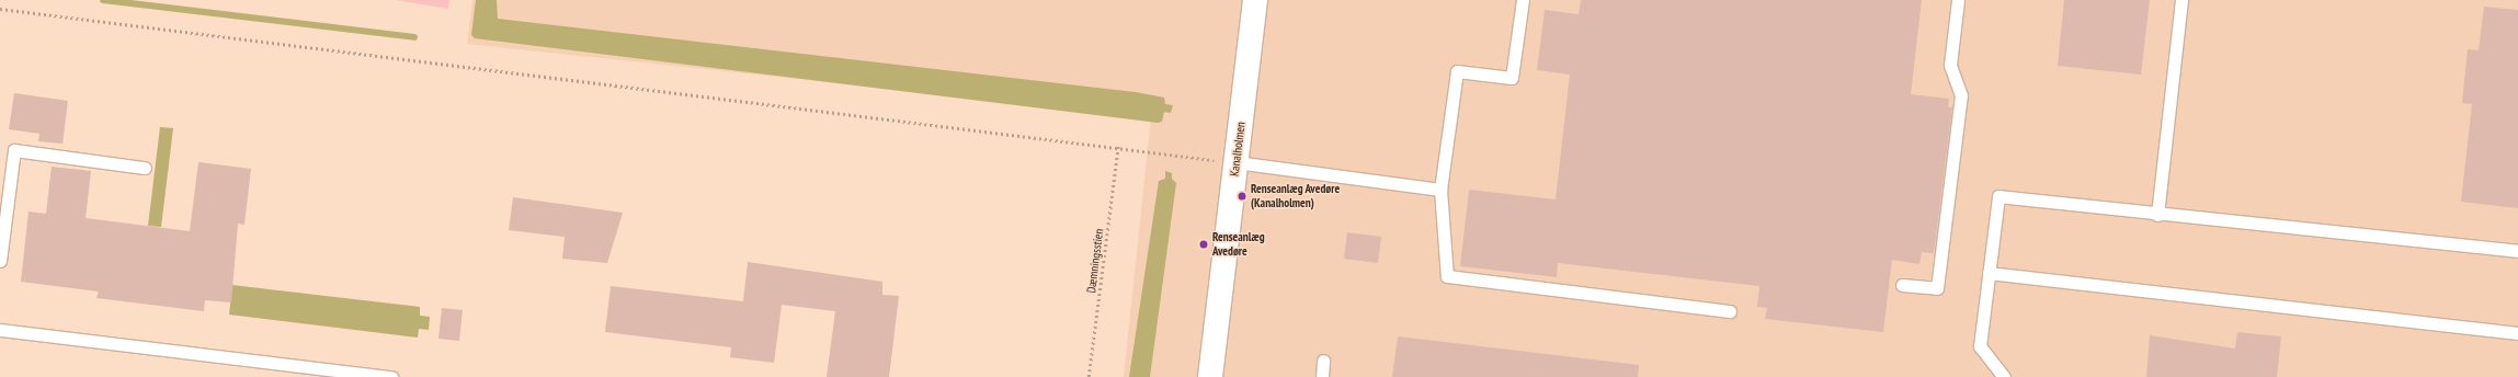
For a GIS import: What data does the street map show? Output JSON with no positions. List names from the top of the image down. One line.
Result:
{"streets":{"street":["Kanalholmen"],"path":["Dæmningsstien"]},"places":["Renseanlæg Avedøre (Kanalholmen)","Renseanlæg Avedøre"]}
